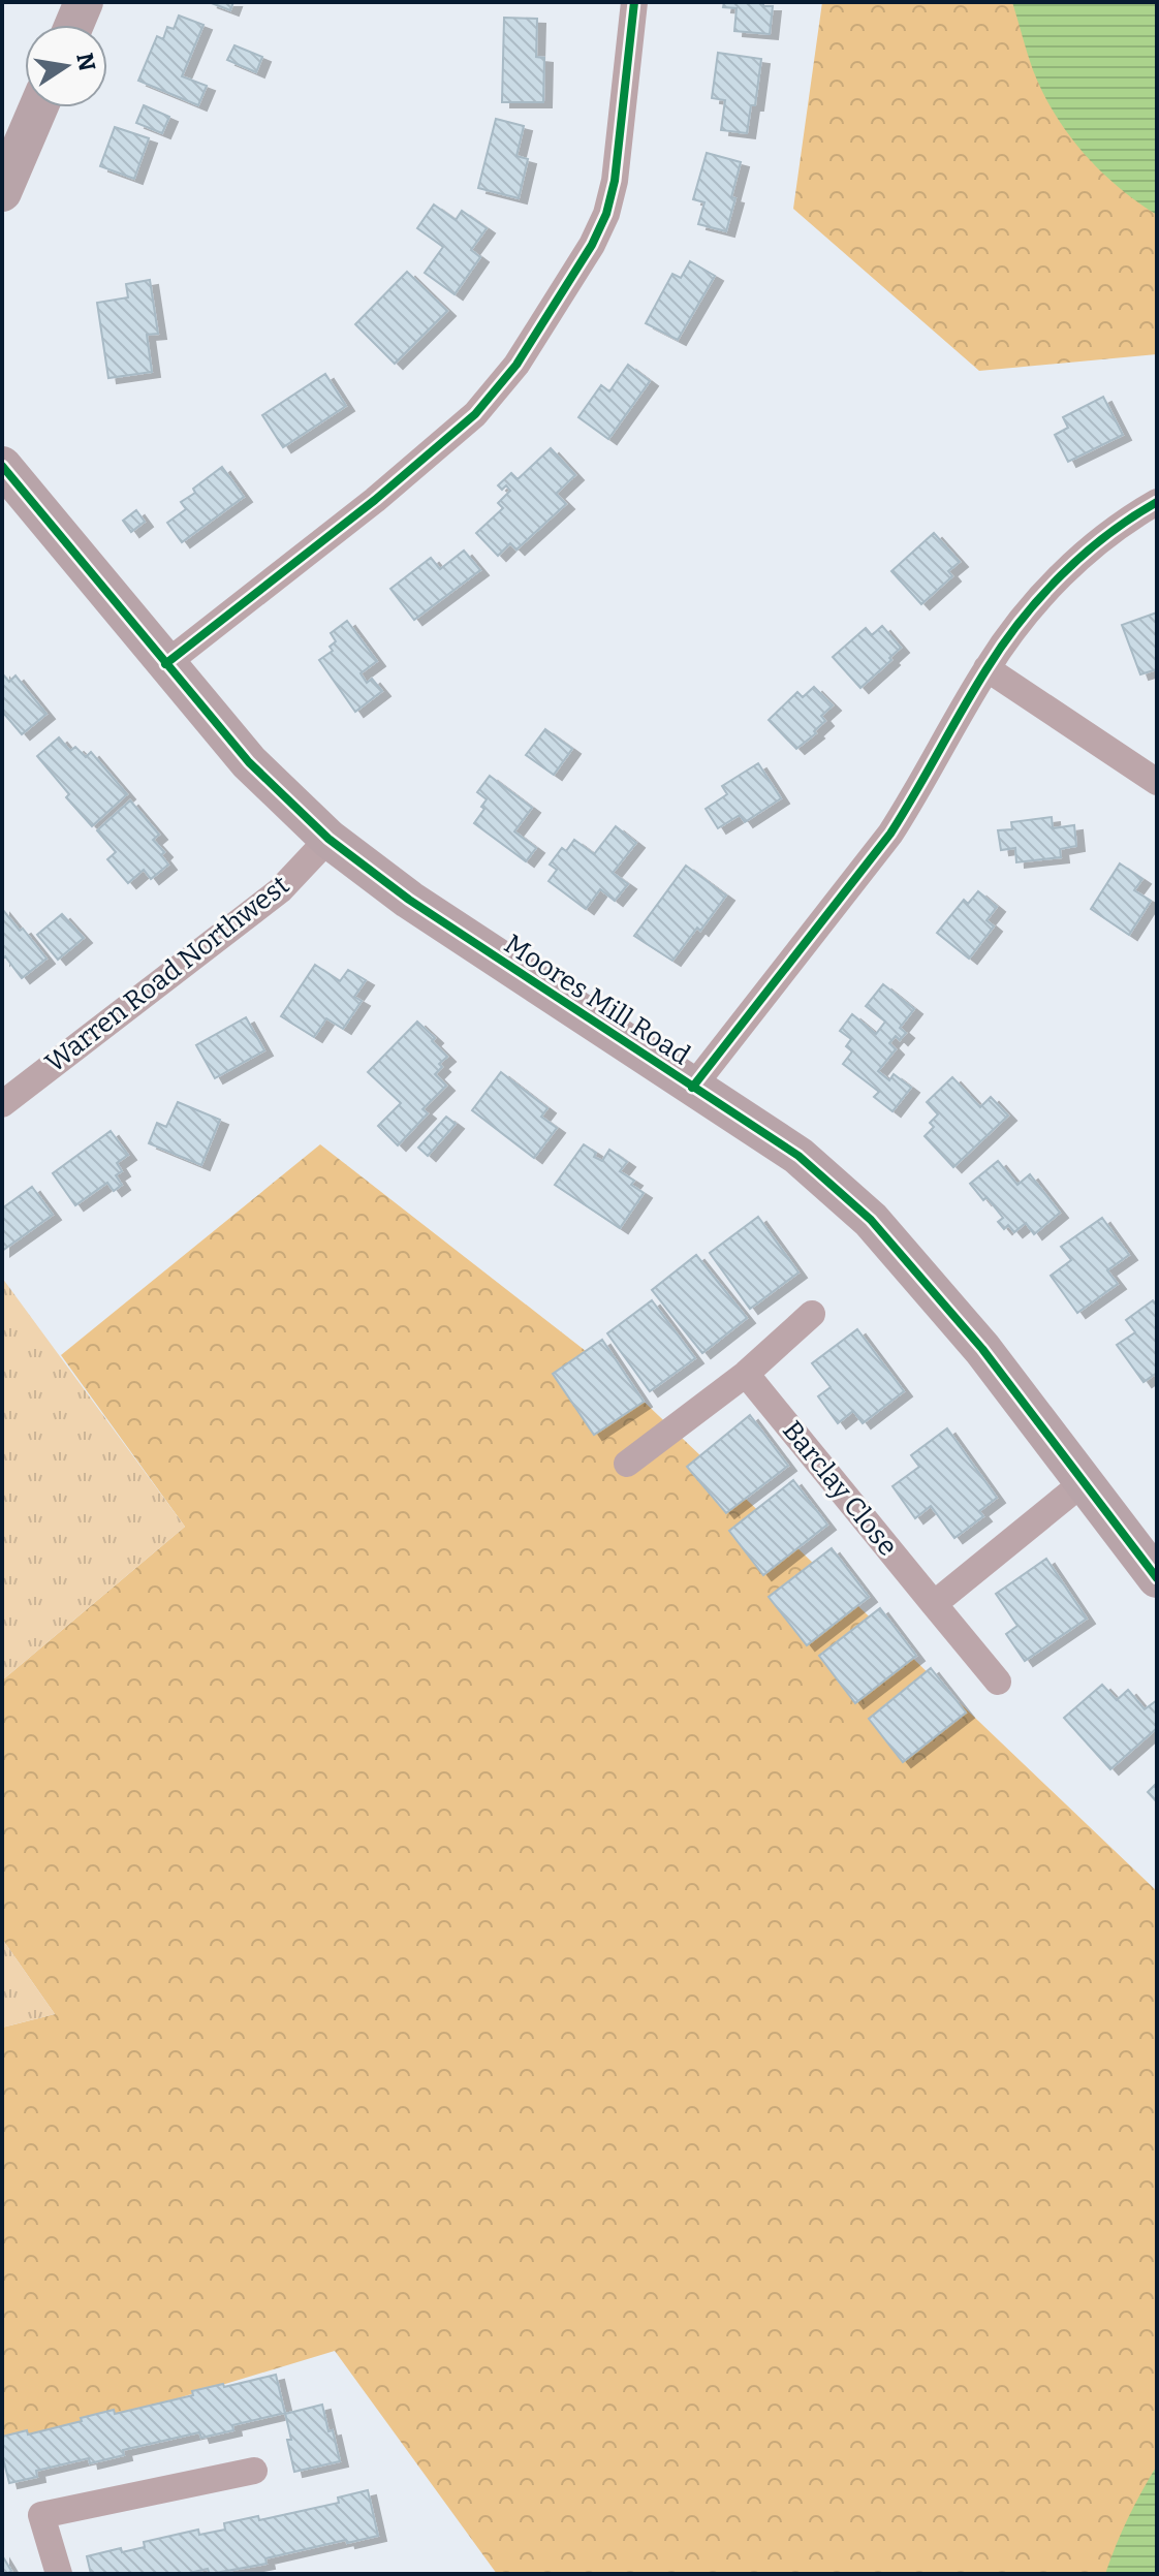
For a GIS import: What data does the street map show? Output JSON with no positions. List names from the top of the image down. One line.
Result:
{"streets":{"street":["Warren Road Northwest","Moores Mill Road","Barclay Close"]},"crossings":[["Warren Road Northwest","Moores Mill Road"]],"north":"right"}
